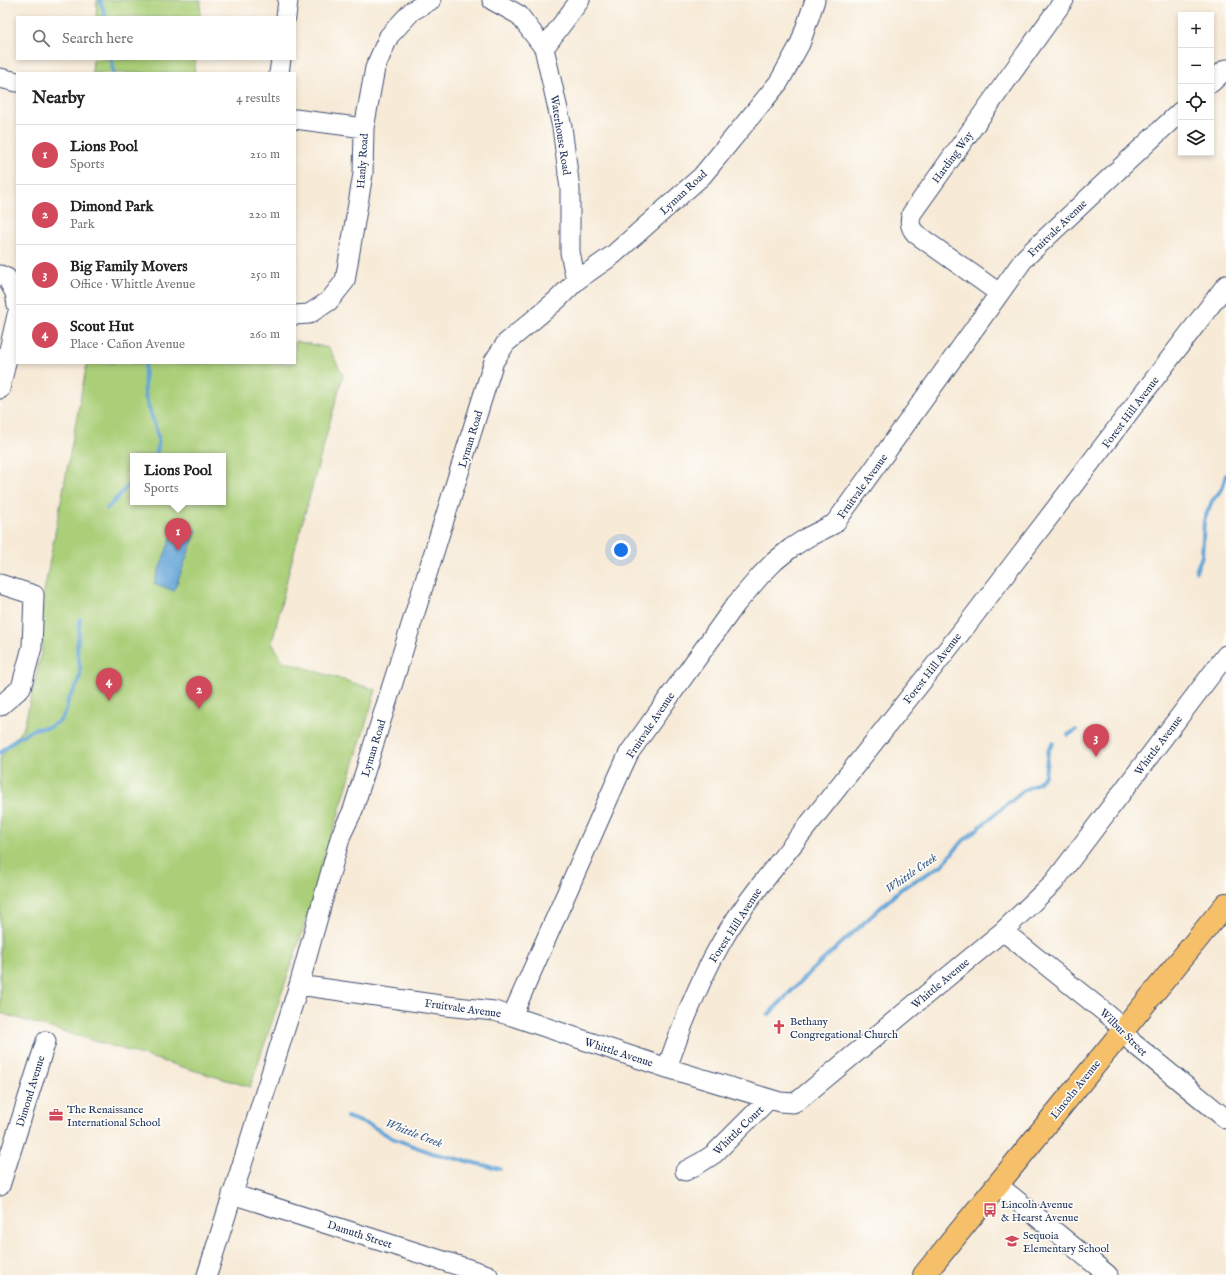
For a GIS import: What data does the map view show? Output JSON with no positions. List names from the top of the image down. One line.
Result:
{"streets":{"main road":["Lincoln Avenue"],"street":["Waterhouse Road","Harding Way","Hanly Road","Lyman Road","Fruitvale Avenue","Forest Hill Avenue","Whittle Avenue","Wilbur Street","Dimond Avenue","Whittle Court","Damuth Street"]},"crossings":[["Waterhouse Road","Lyman Road"],["Harding Way","Fruitvale Avenue"],["Lyman Road","Fruitvale Avenue"],["Fruitvale Avenue","Whittle Avenue"],["Forest Hill Avenue","Whittle Avenue"],["Whittle Avenue","Wilbur Street"],["Whittle Avenue","Whittle Court"],["Wilbur Street","Lincoln Avenue"]],"water":["Whittle Creek"],"places":{"church":["Bethany Congregational Church"],"office":["The Renaissance International School"],"bus stop":["Lincoln Avenue & Hearst Avenue"],"school or university":["Sequoia Elementary School"]},"page":{"map_buttons":["+","−"],"search":"Search here","heading":["Nearby","4 results"],"list":[{"mark":"1","name":"Lions Pool","note":"Sports","value":"210 m"},{"mark":"2","name":"Dimond Park","note":"Park","value":"220 m"},{"mark":"3","name":"Big Family Movers","note":"Office · Whittle Avenue","value":"250 m"},{"mark":"4","name":"Scout Hut","note":"Place · Cañon Avenue","value":"260 m"}],"popup":["Lions Pool","Sports"],"pins":["1","4","2","3"]}}
